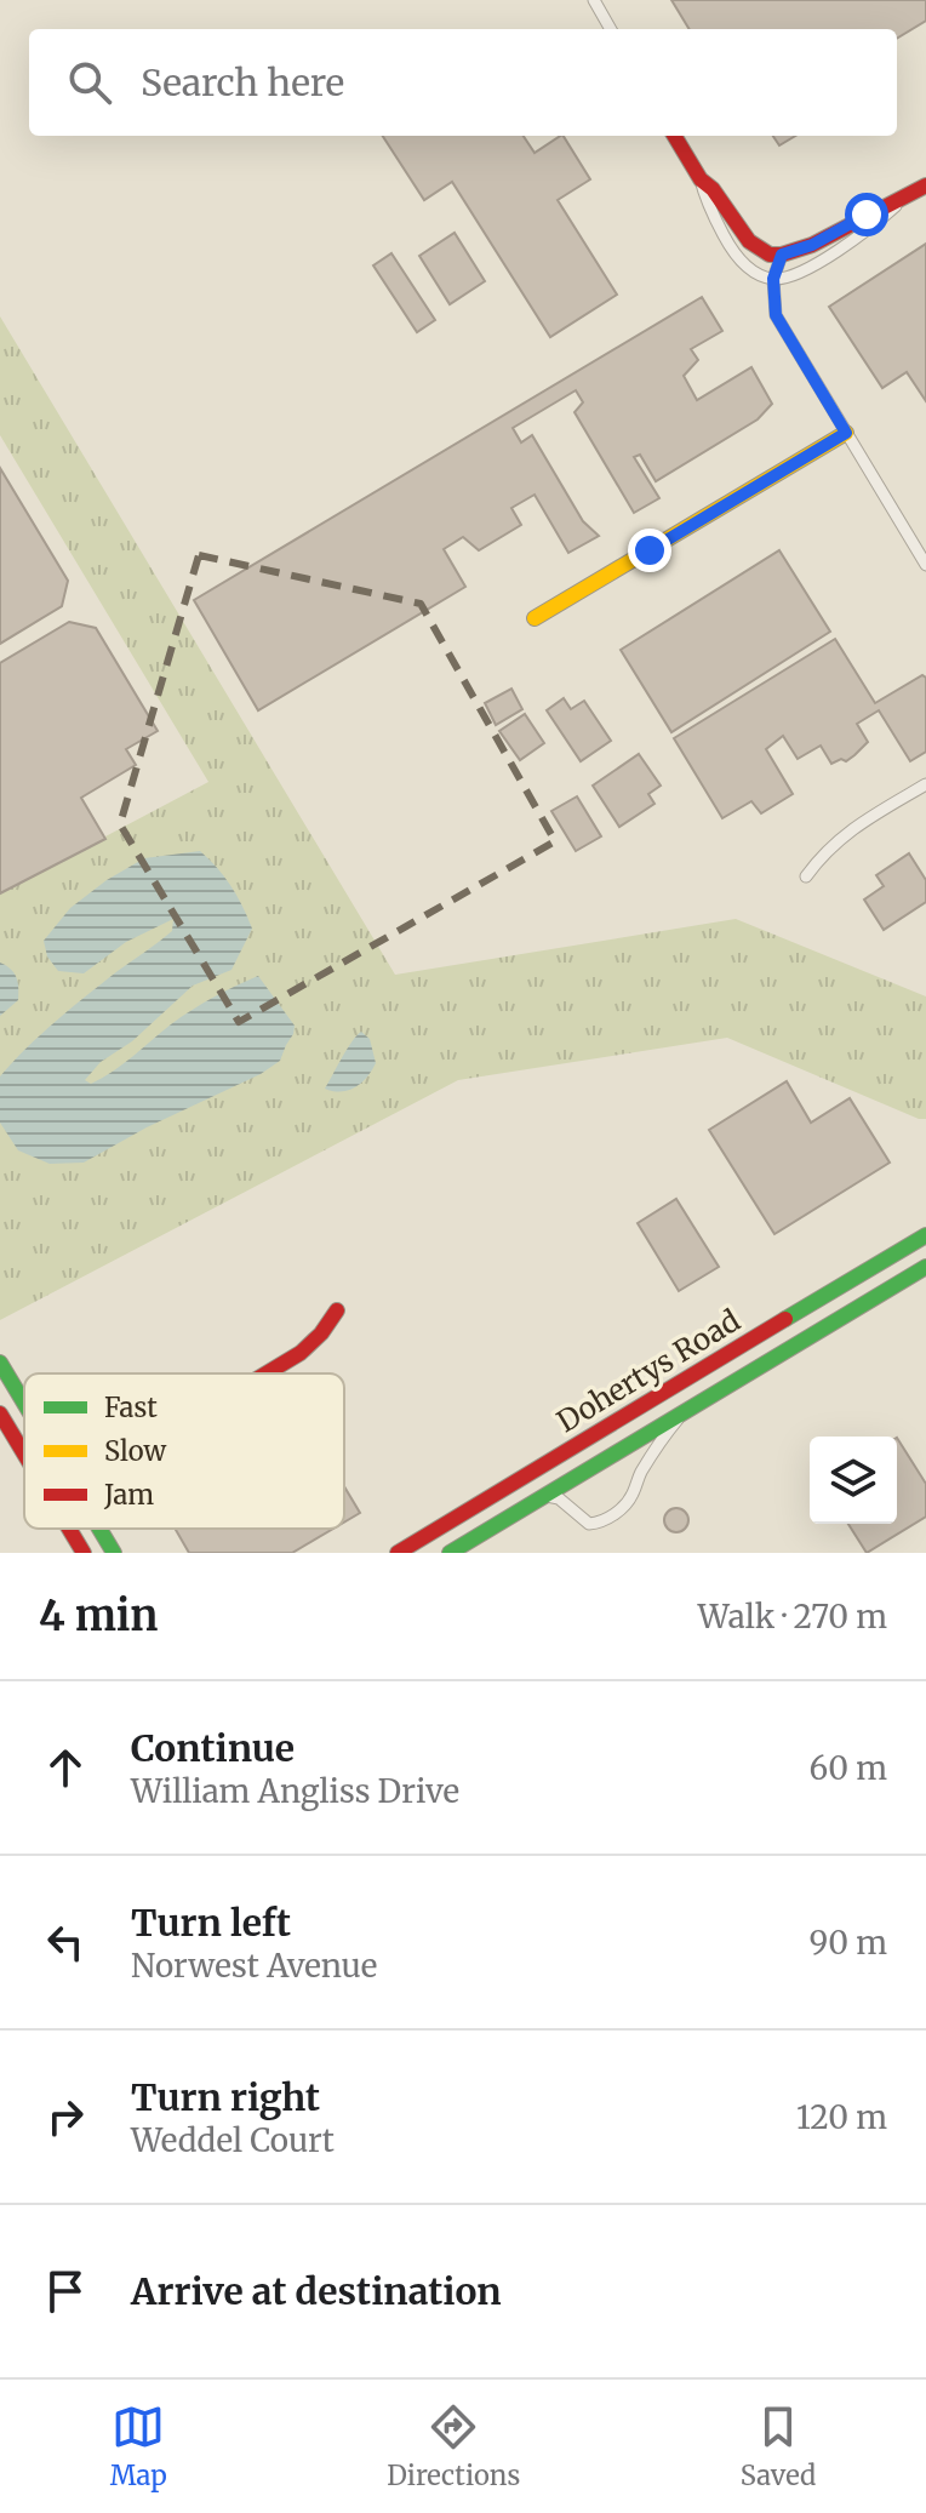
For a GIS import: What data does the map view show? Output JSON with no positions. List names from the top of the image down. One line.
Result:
{"streets":{"street":["Dohertys Road"]},"legend":["Fast","Slow","Jam"],"page":{"search":"Search here","heading":["4 min","Walk · 270 m"],"list":[["Continue","William Angliss Drive","60 m"],["Turn left","Norwest Avenue","90 m"],["Turn right","Weddel Court","120 m"],"Arrive at destination"],"nav":["Map","Directions","Saved"]}}
